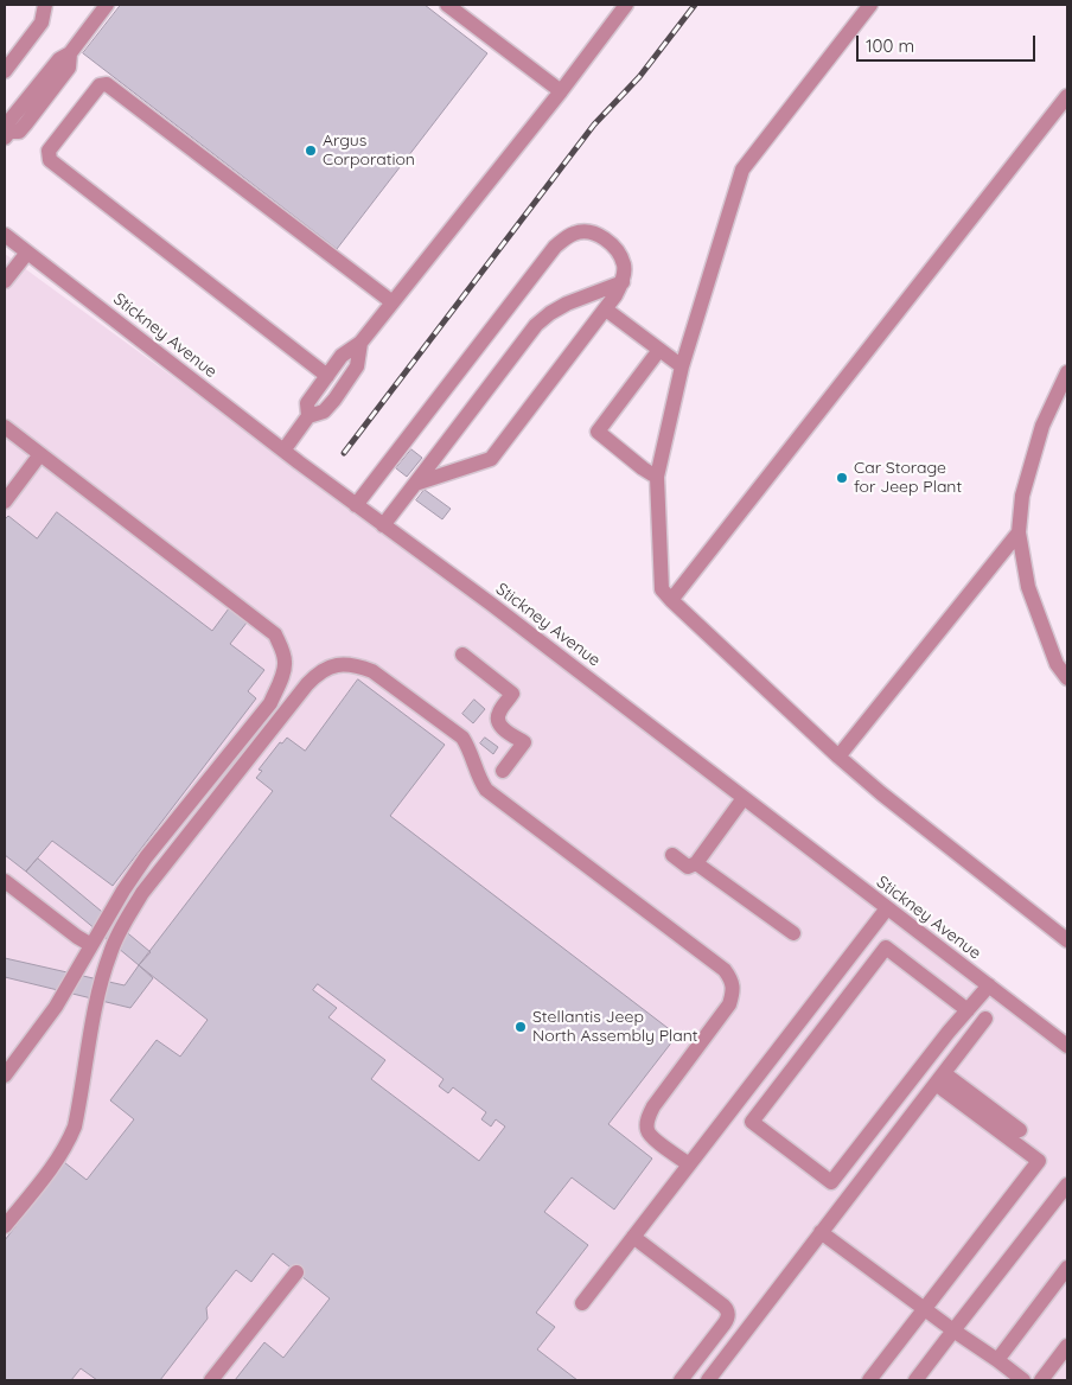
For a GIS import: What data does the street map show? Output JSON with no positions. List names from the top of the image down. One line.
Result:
{"streets":{"street":["Stickney Avenue"]},"places":["Argus Corporation","Car Storage for Jeep Plant","Stellantis Jeep North Assembly Plant"],"scale_bar":"100 m"}
